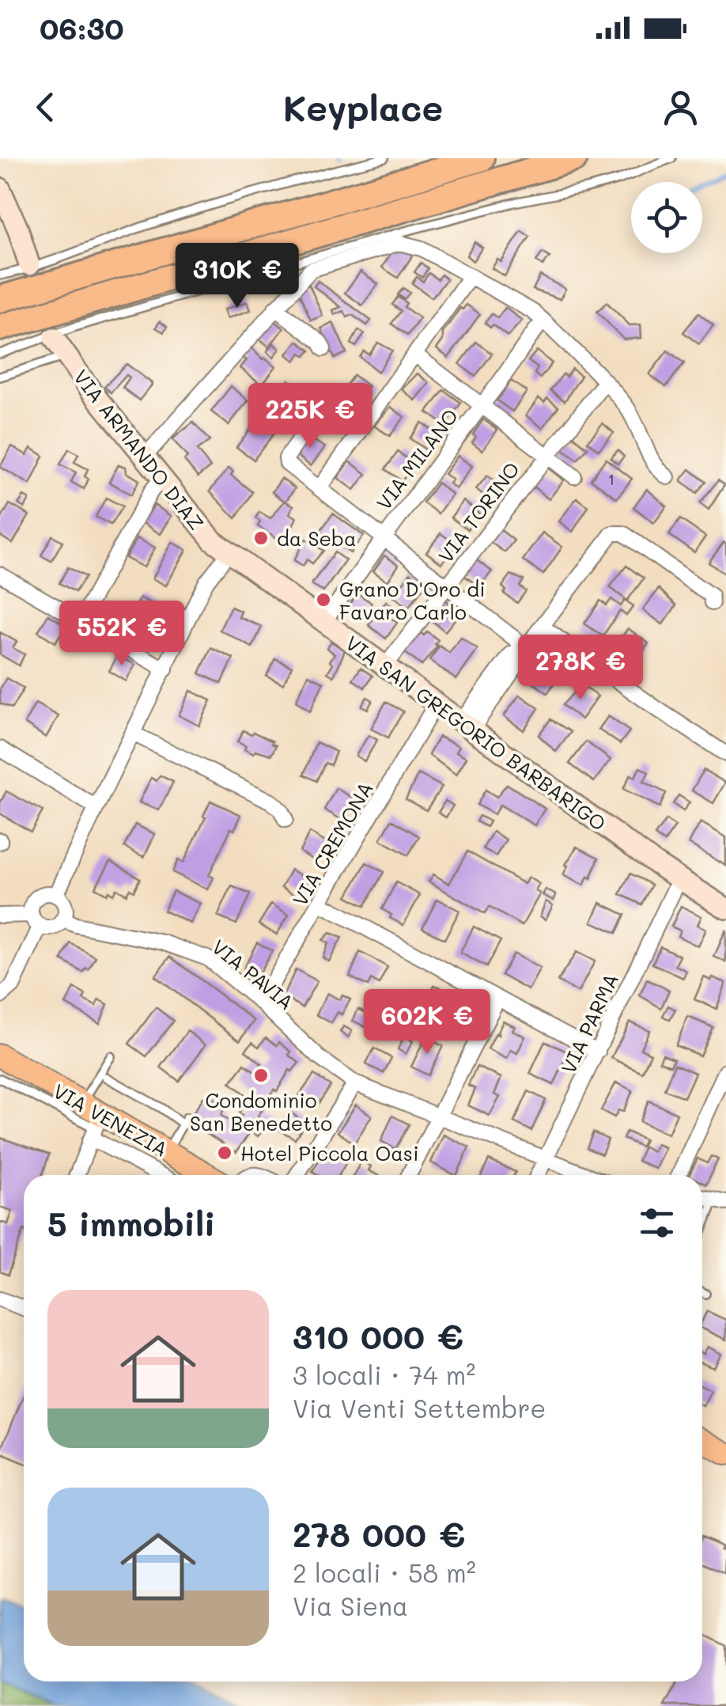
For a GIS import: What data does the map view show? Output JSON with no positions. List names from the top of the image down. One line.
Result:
{"streets":{"main road":["VIA VENEZIA"],"street":["VIA ARMANDO DIAZ","VIA MILANO","VIA TORINO","VIA SAN GREGORIO BARBARIGO","VIA CREMONA","VIA PAVIA","VIA PARMA"]},"crossings":[["VIA ARMANDO DIAZ","VIA SAN GREGORIO BARBARIGO"],["VIA MILANO","VIA SAN GREGORIO BARBARIGO"],["VIA TORINO","VIA SAN GREGORIO BARBARIGO"],["VIA SAN GREGORIO BARBARIGO","VIA CREMONA"],["VIA SAN GREGORIO BARBARIGO","VIA PARMA"],["VIA CREMONA","VIA PAVIA"],["VIA PAVIA","VIA PARMA"]],"places":["da Seba","Grano D'Oro di Favaro Carlo","Condominio San Benedetto","Hotel Piccola Oasi"],"house_numbers":["1"],"page":{"status":"06:30","header":"Keyplace","price":["310K €","225K €","552K €","278K €","602K €"],"heading":"5 immobili","list":[{"name":"310 000 €","note":"3 locali · 74 m² · Via Venti Settembre"},{"name":"278 000 €","note":"2 locali · 58 m² · Via Siena"}]}}
